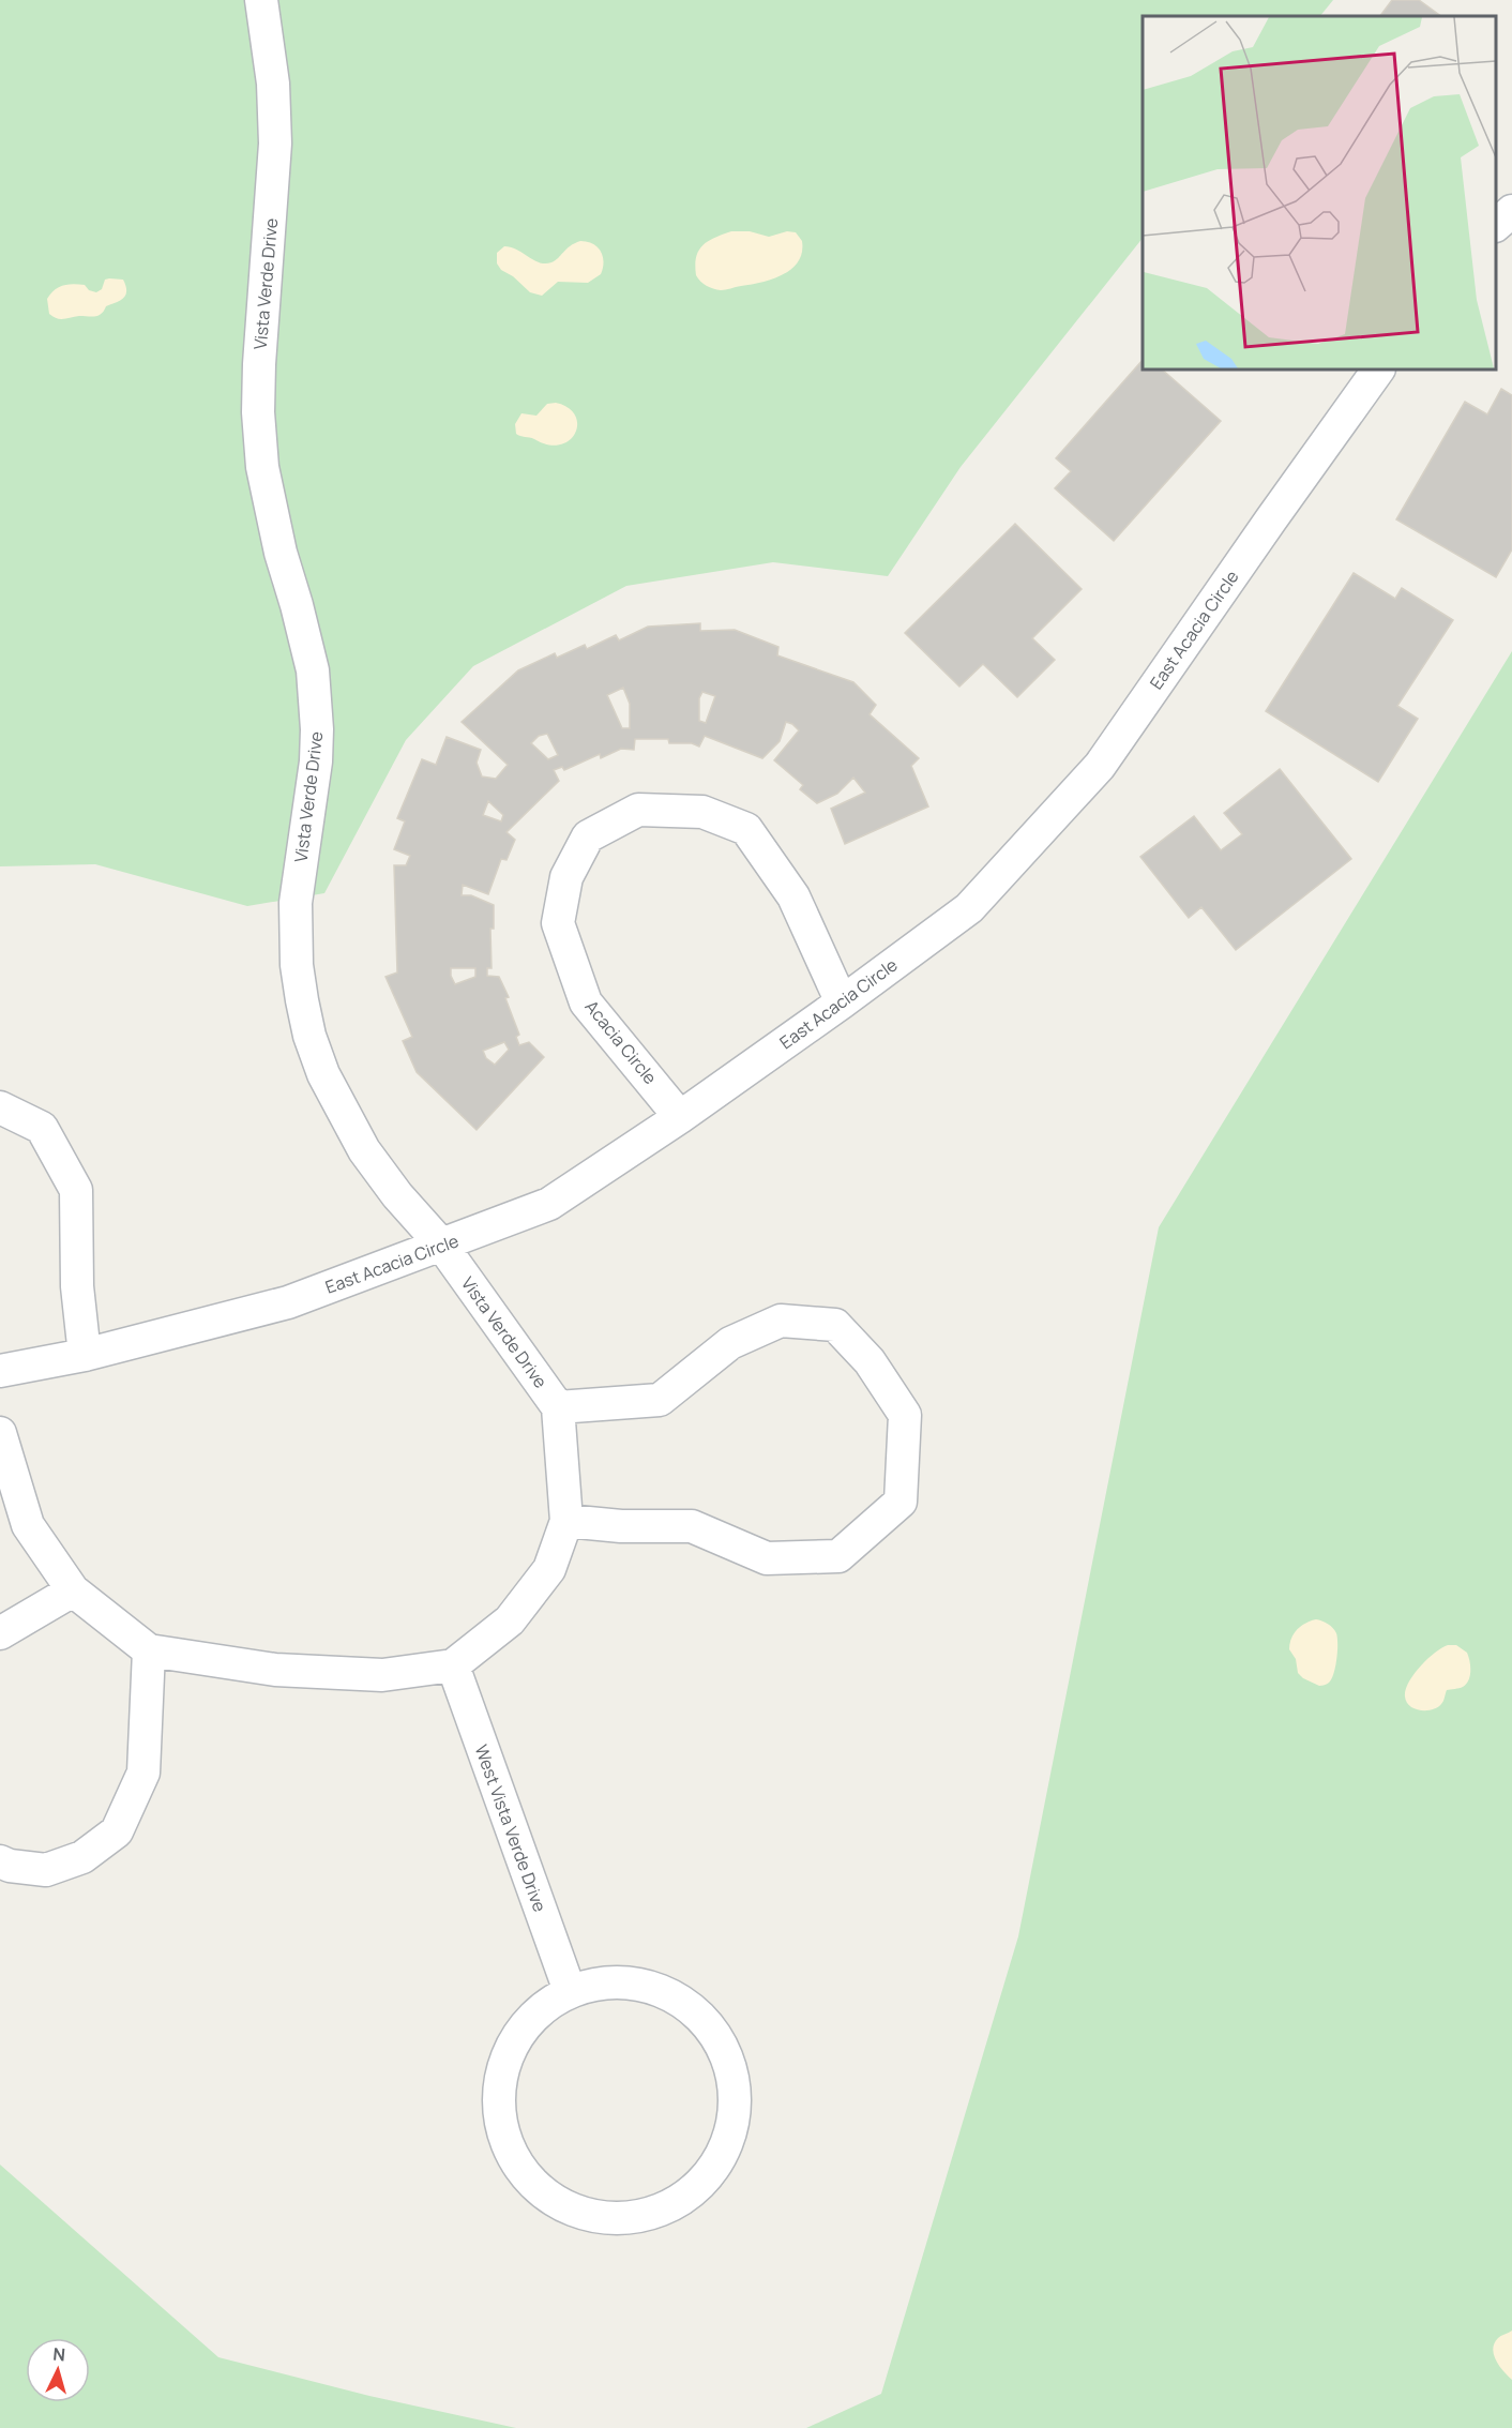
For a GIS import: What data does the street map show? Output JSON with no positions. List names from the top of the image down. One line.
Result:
{"streets":{"street":["Vista Verde Drive","East Acacia Circle","Acacia Circle","West Vista Verde Drive"]},"crossings":[["Vista Verde Drive","East Acacia Circle"],["Vista Verde Drive","West Vista Verde Drive"],["East Acacia Circle","Acacia Circle"]],"north":"top"}
